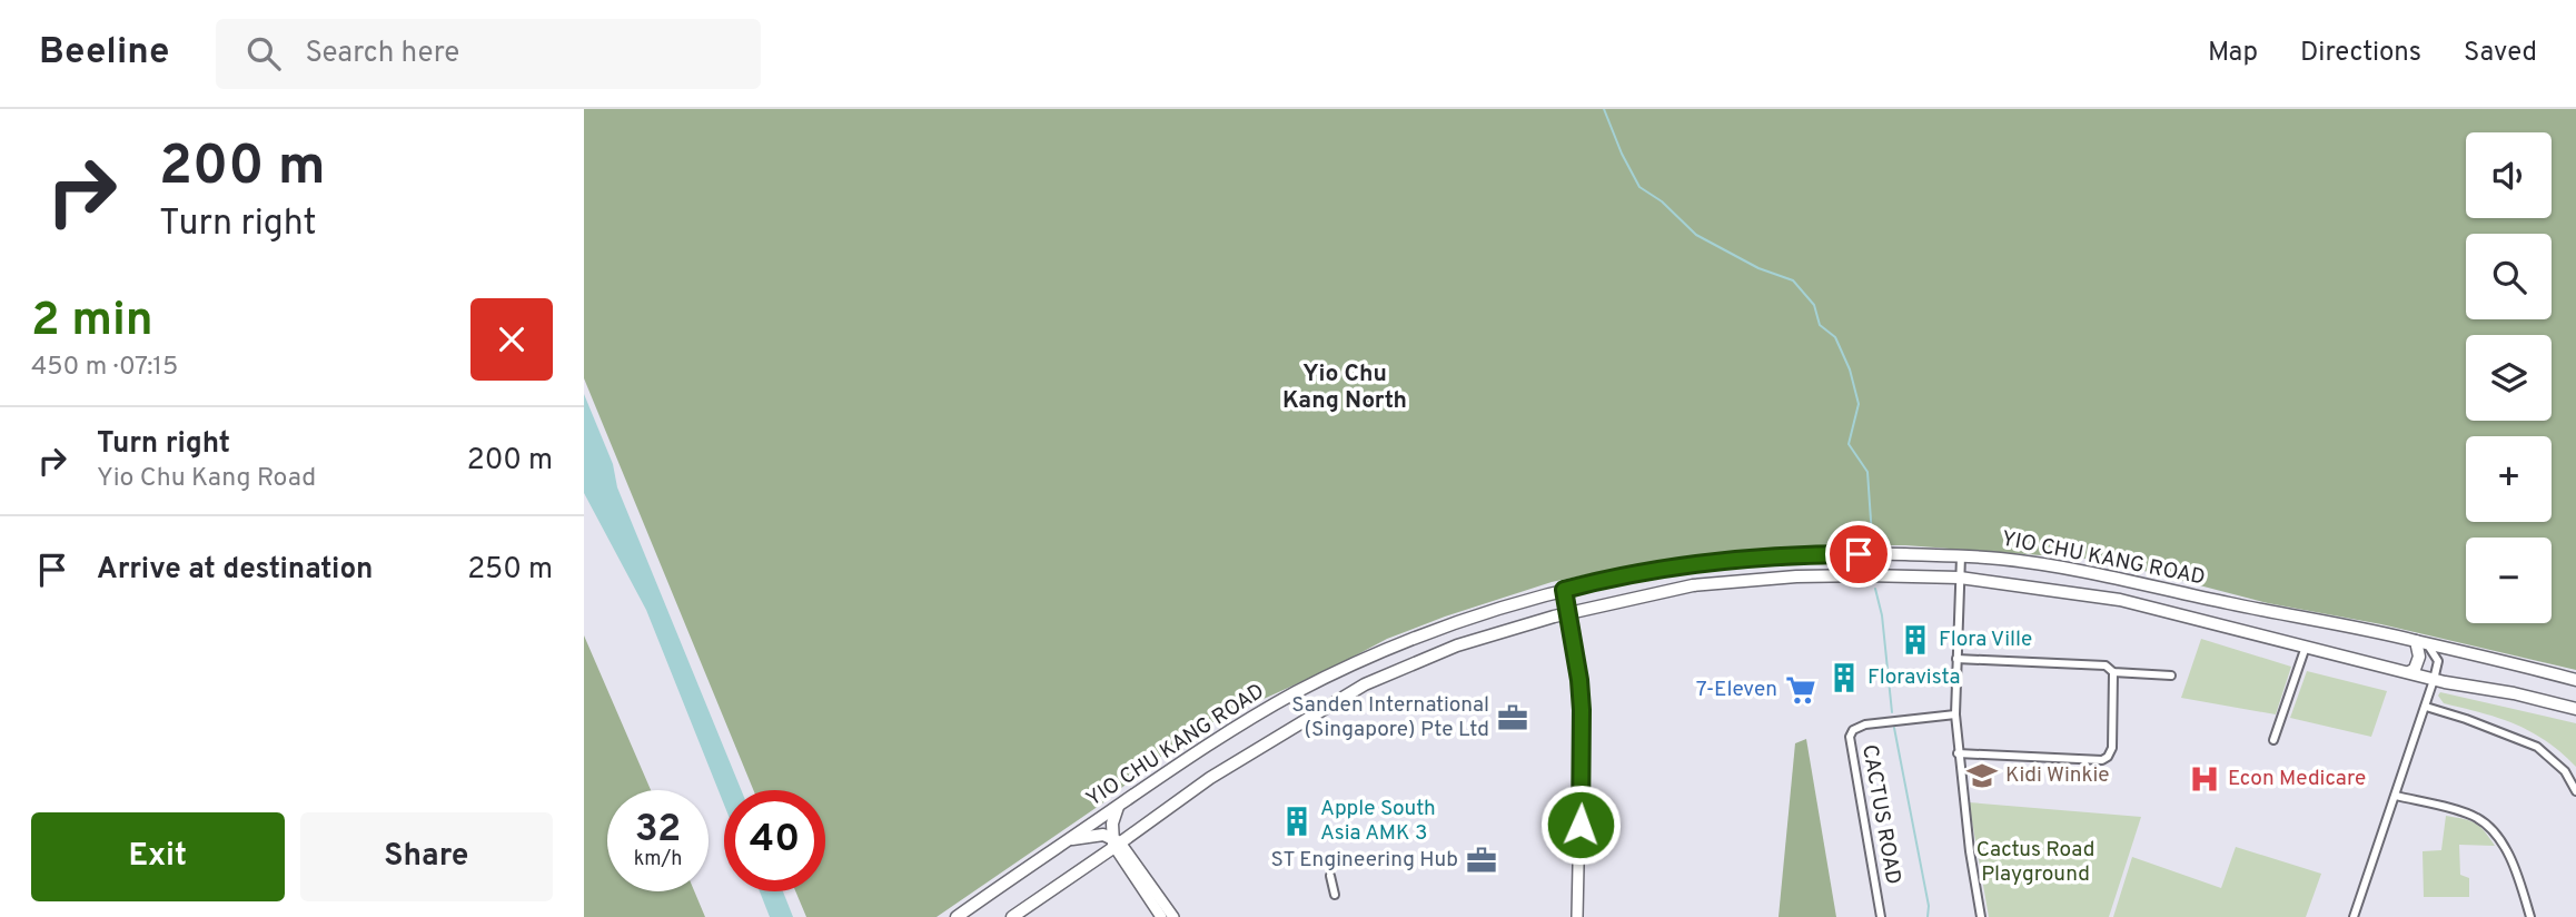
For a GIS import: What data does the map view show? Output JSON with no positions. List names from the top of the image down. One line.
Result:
{"streets":{"main road":["YIO CHU KANG ROAD"],"street":["CACTUS ROAD"]},"districts":["Yio Chu Kang North"],"parks":["Cactus Road Playground"],"places":{"building":["Flora Ville","Floravista","Apple South Asia AMK 3"],"supermarket":["7-Eleven"],"office":["Sanden International (Singapore) Pte Ltd","ST Engineering Hub"],"school or university":["Kidi Winkie"],"hospital":["Econ Medicare"]},"page":{"header":"Beeline","search":"Search here","nav":["Map","Directions","Saved"],"turn":["200 m","Turn right"],"map_buttons":["+","−"],"heading":["2 min","450 m · 07:15"],"list":[{"name":"Turn right","note":"Yio Chu Kang Road","value":"200 m"},{"name":"Arrive at destination","value":"250 m"}],"speed":"32 km/h","limit":"40","buttons":["Exit","Share"]}}
